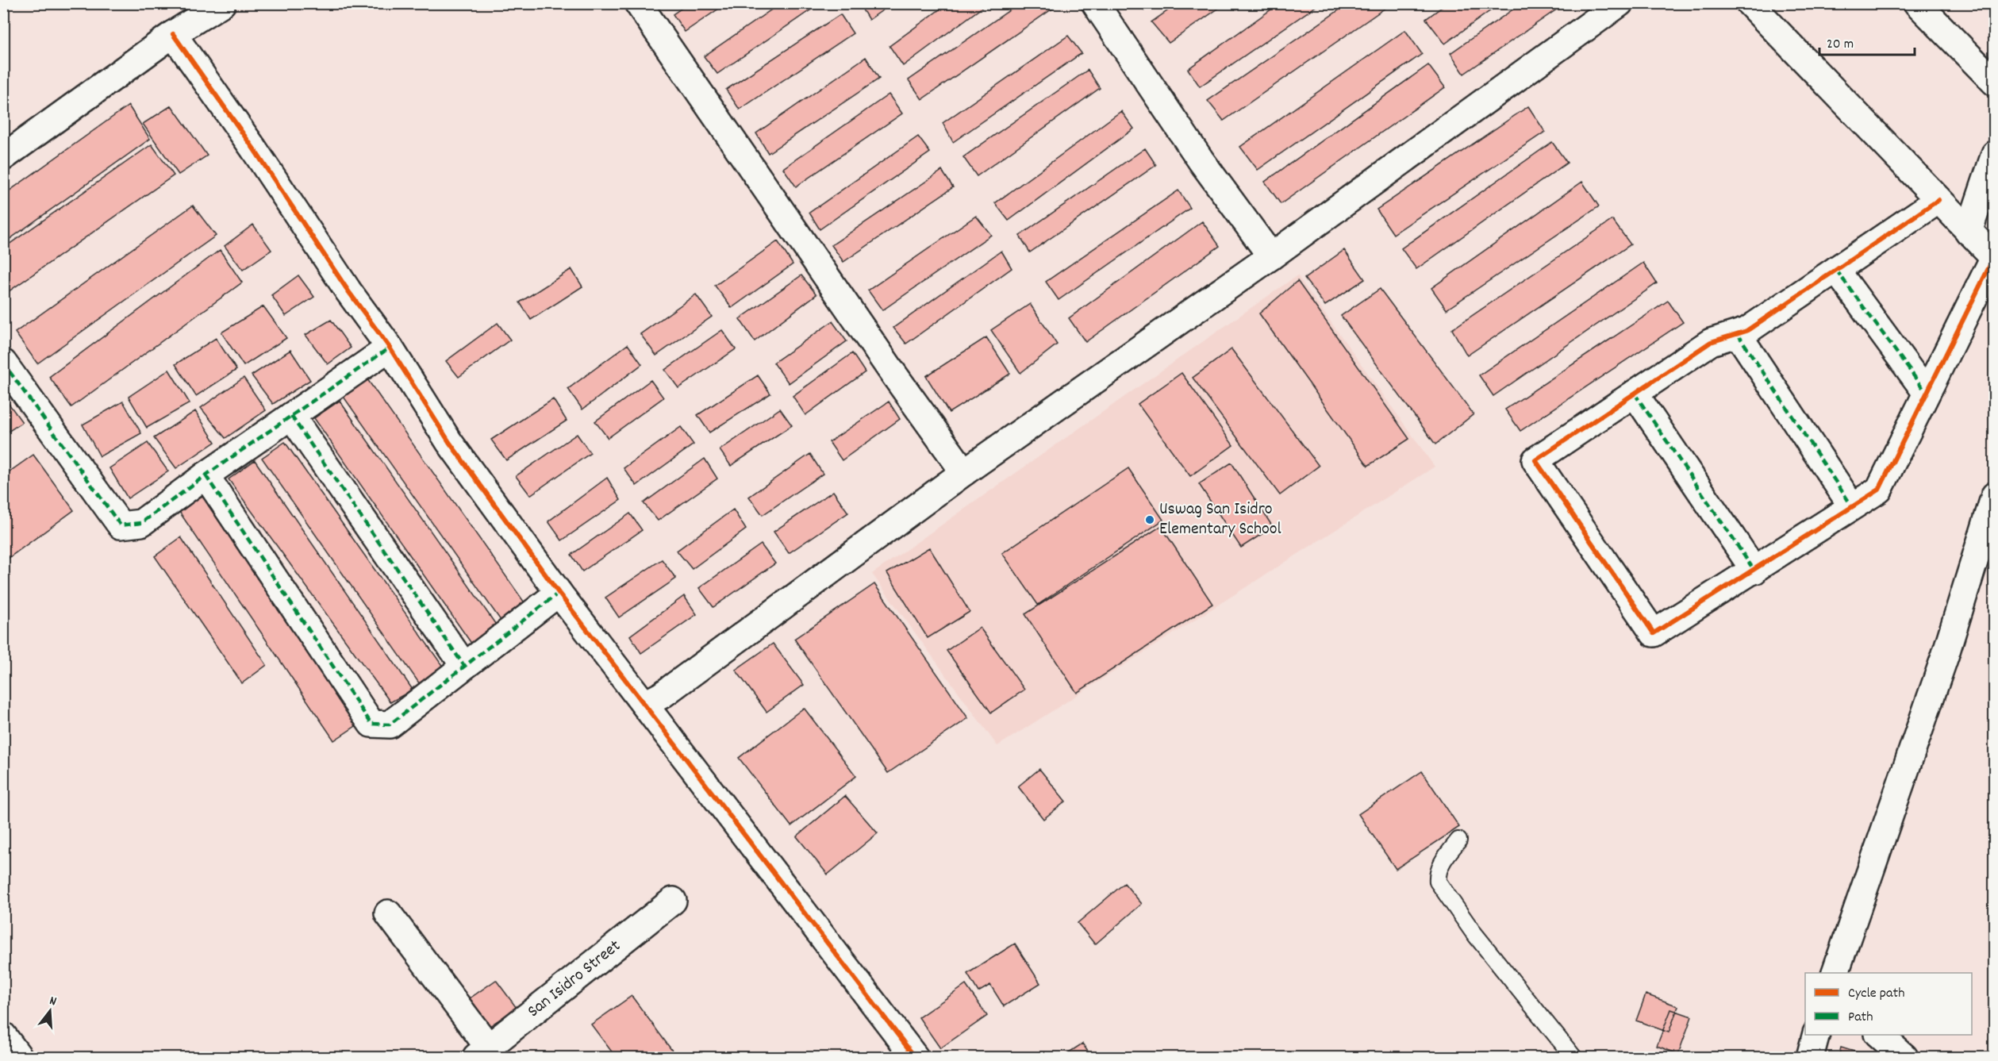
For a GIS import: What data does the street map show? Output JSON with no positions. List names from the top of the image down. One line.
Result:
{"streets":{"street":["San Isidro Street"]},"places":["Uswag San Isidro Elementary School"],"legend":["Cycle path","Path"],"scale_bar":"20 m","north":"top"}
